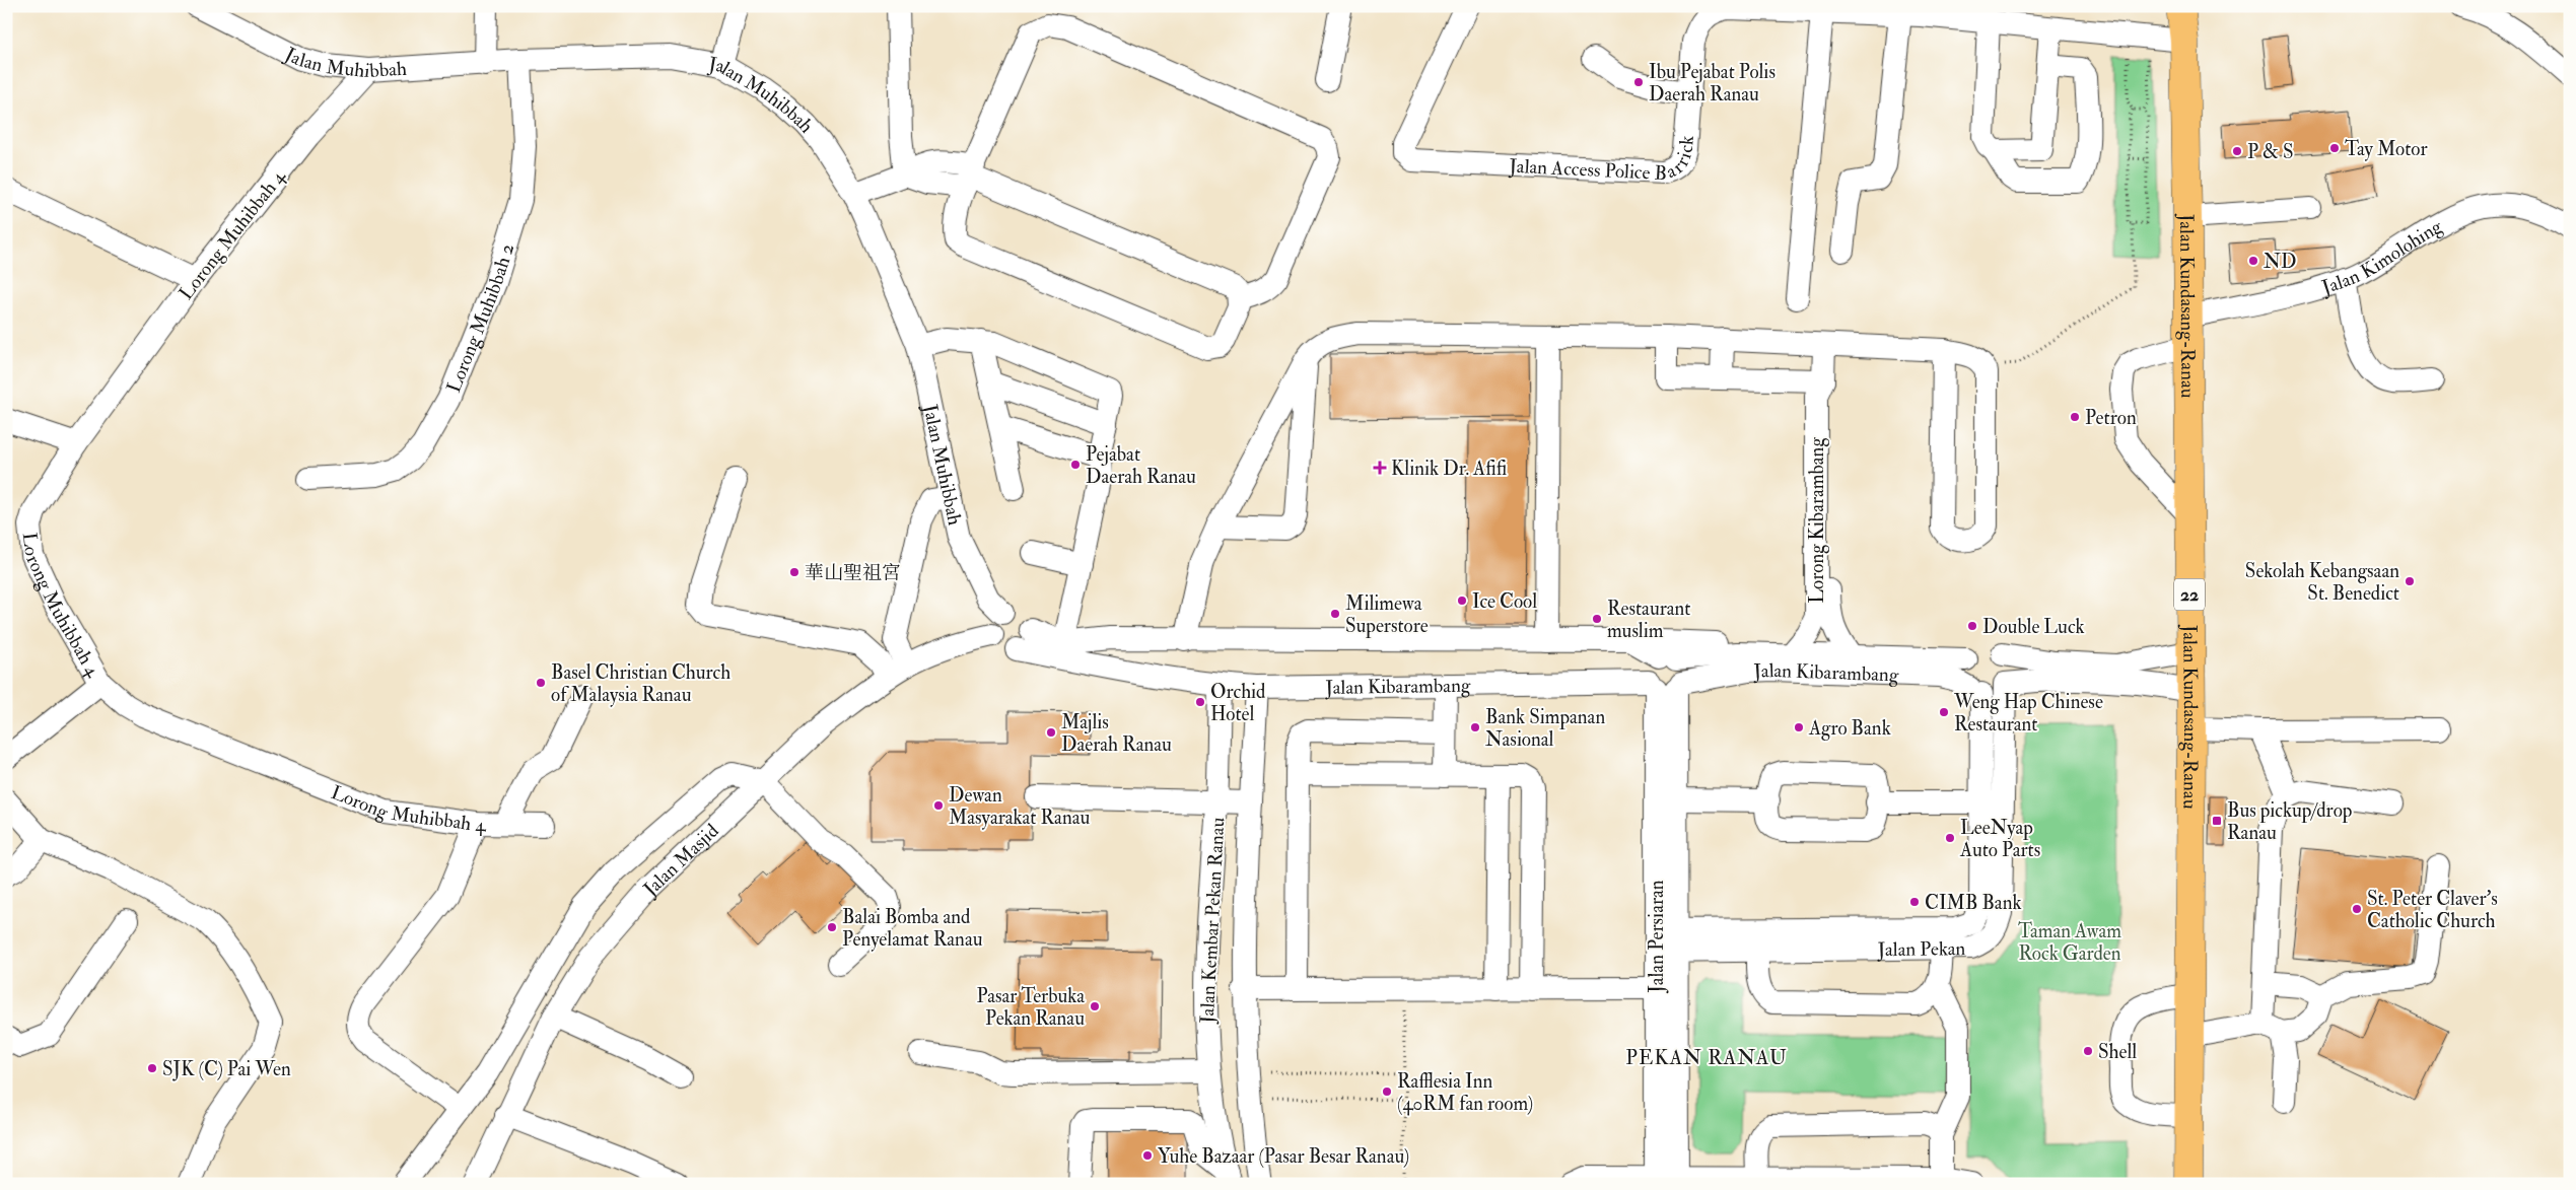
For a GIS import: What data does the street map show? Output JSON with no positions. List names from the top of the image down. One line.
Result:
{"streets":{"highway":["Jalan Kundasang-Ranau","22"],"street":["Jalan Muhibbah","Jalan Access Police Barrick","Lorong Muhibbah 4","Jalan Kimolohing","Lorong Muhibbah 2","Lorong Kibarambang","Jalan Kibarambang","Jalan Masjid","Jalan Kembar Pekan Ranau","Jalan Persiaran","Jalan Pekan"]},"crossings":[["Jalan Muhibbah","Lorong Muhibbah 4"],["Jalan Muhibbah","Lorong Muhibbah 2"],["Jalan Muhibbah","Jalan Kibarambang"],["Jalan Muhibbah","Jalan Masjid"],["Jalan Access Police Barrick","Jalan Kundasang-Ranau"],["Jalan Kimolohing","Jalan Kundasang-Ranau"],["Lorong Kibarambang","Jalan Kibarambang"],["Jalan Kibarambang","Jalan Masjid"],["Jalan Kibarambang","Jalan Kembar Pekan Ranau"],["Jalan Kibarambang","Jalan Persiaran"],["Jalan Kibarambang","Jalan Pekan"],["Jalan Persiaran","Jalan Pekan"]],"districts":["PEKAN RANAU"],"parks":["Taman Awam Rock Garden"],"places":{"other":["Ibu Pejabat Polis Daerah Ranau","Tay Motor","P & S","ND","Petron","Pejabat Daerah Ranau","華山聖祖宮","Sekolah Kebangsaan St. Benedict","Ice Cool","Milimewa Superstore","Restaurant muslim","Double Luck","Basel Christian Church of Malaysia Ranau","Orchid Hotel","Weng Hap Chinese Restaurant","Bank Simpanan Nasional","Agro Bank","Majlis Daerah Ranau","Dewan Masyarakat Ranau","LeeNyap Auto Parts","CIMB Bank","St. Peter Claver's Catholic Church","Balai Bomba and Penyelamat Ranau","Pasar Terbuka Pekan Ranau","Shell","SJK (C) Pai Wen","Rafflesia Inn (40RM fan room)","Yuhe Bazaar (Pasar Besar Ranau)"],"health":["Klinik Dr. Afifi"],"transit":["Bus pickup/drop Ranau"]}}
